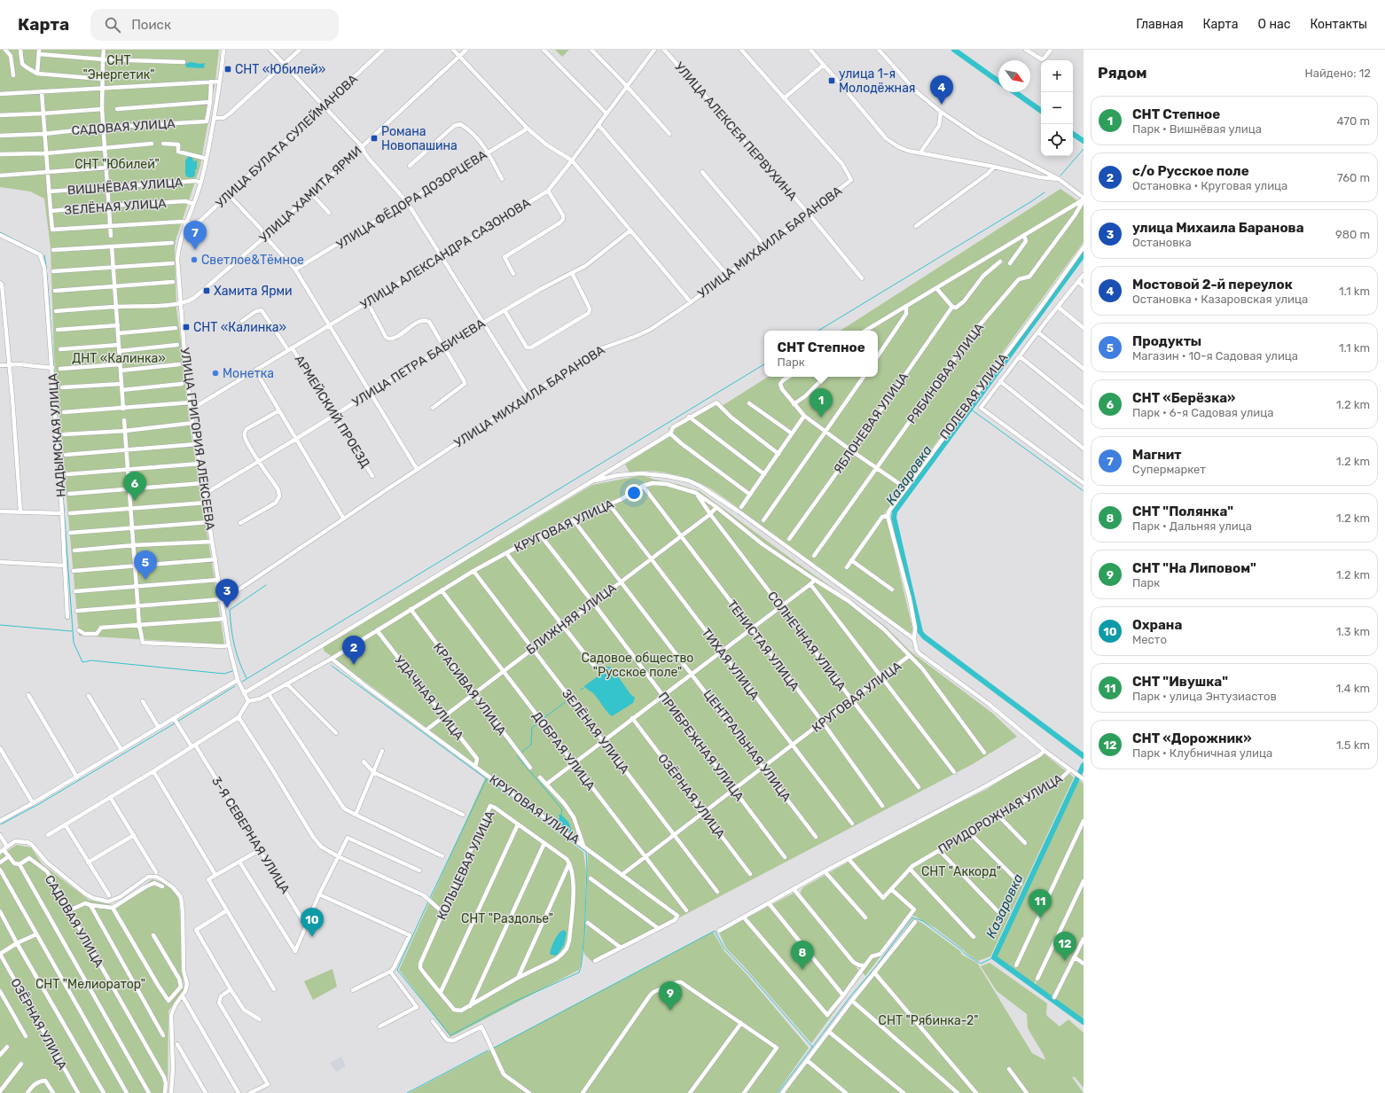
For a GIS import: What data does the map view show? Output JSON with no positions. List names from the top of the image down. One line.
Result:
{"streets":{"street":["САДОВАЯ УЛИЦА","УЛИЦА АЛЕКСЕЯ ПЕРВУХИНА","УЛИЦА БУЛАТА СУЛЕЙМАНОВА","ВИШНЁВАЯ УЛИЦА","УЛИЦА ХАМИТА ЯРМИ","УЛИЦА ФЁДОРА ДОЗОРЦЕВА","ЗЕЛЁНАЯ УЛИЦА","УЛИЦА МИХАИЛА БАРАНОВА","УЛИЦА АЛЕКСАНДРА САЗОНОВА","УЛИЦА ПЕТРА БАБИЧЕВА","РЯБИНОВАЯ УЛИЦА","ПОЛЕВАЯ УЛИЦА","АРМЕЙСКИЙ ПРОЕЗД","ЯБЛОНЕВАЯ УЛИЦА","НАДЫМСКАЯ УЛИЦА","УЛИЦА ГРИГОРИЯ АЛЕКСЕЕВА","КРУГОВАЯ УЛИЦА","БЛИЖНЯЯ УЛИЦА","СОЛНЕЧНАЯ УЛИЦА","ТЕНИСТАЯ УЛИЦА","ТИХАЯ УЛИЦА","КРАСИВАЯ УЛИЦА","УДАЧНАЯ УЛИЦА","ЦЕНТРАЛЬНАЯ УЛИЦА","ПРИБРЕЖНАЯ УЛИЦА","ДОБРАЯ УЛИЦА","ОЗЁРНАЯ УЛИЦА","ПРИДОРОЖНАЯ УЛИЦА","3-Я СЕВЕРНАЯ УЛИЦА","КОЛЬЦЕВАЯ УЛИЦА"]},"crossings":[["САДОВАЯ УЛИЦА","ЗЕЛЁНАЯ УЛИЦА"],["УЛИЦА АЛЕКСЕЯ ПЕРВУХИНА","УЛИЦА МИХАИЛА БАРАНОВА"],["УЛИЦА БУЛАТА СУЛЕЙМАНОВА","ЗЕЛЁНАЯ УЛИЦА"],["УЛИЦА БУЛАТА СУЛЕЙМАНОВА","УЛИЦА ГРИГОРИЯ АЛЕКСЕЕВА"],["ВИШНЁВАЯ УЛИЦА","ЗЕЛЁНАЯ УЛИЦА"],["ВИШНЁВАЯ УЛИЦА","УЛИЦА ГРИГОРИЯ АЛЕКСЕЕВА"],["УЛИЦА ХАМИТА ЯРМИ","УЛИЦА ГРИГОРИЯ АЛЕКСЕЕВА"],["ЗЕЛЁНАЯ УЛИЦА","УЛИЦА ГРИГОРИЯ АЛЕКСЕЕВА"],["ЗЕЛЁНАЯ УЛИЦА","КРУГОВАЯ УЛИЦА"],["ЗЕЛЁНАЯ УЛИЦА","БЛИЖНЯЯ УЛИЦА"],["УЛИЦА МИХАИЛА БАРАНОВА","УЛИЦА ГРИГОРИЯ АЛЕКСЕЕВА"],["УЛИЦА АЛЕКСАНДРА САЗОНОВА","АРМЕЙСКИЙ ПРОЕЗД"],["УЛИЦА АЛЕКСАНДРА САЗОНОВА","УЛИЦА ГРИГОРИЯ АЛЕКСЕЕВА"],["УЛИЦА ПЕТРА БАБИЧЕВА","АРМЕЙСКИЙ ПРОЕЗД"],["УЛИЦА ПЕТРА БАБИЧЕВА","УЛИЦА ГРИГОРИЯ АЛЕКСЕЕВА"],["КРУГОВАЯ УЛИЦА","БЛИЖНЯЯ УЛИЦА"],["КРУГОВАЯ УЛИЦА","СОЛНЕЧНАЯ УЛИЦА"],["КРУГОВАЯ УЛИЦА","ТЕНИСТАЯ УЛИЦА"],["КРУГОВАЯ УЛИЦА","ТИХАЯ УЛИЦА"],["КРУГОВАЯ УЛИЦА","КРАСИВАЯ УЛИЦА"],["КРУГОВАЯ УЛИЦА","УДАЧНАЯ УЛИЦА"],["КРУГОВАЯ УЛИЦА","ЦЕНТРАЛЬНАЯ УЛИЦА"],["КРУГОВАЯ УЛИЦА","ПРИБРЕЖНАЯ УЛИЦА"],["КРУГОВАЯ УЛИЦА","ДОБРАЯ УЛИЦА"],["КРУГОВАЯ УЛИЦА","ОЗЁРНАЯ УЛИЦА"],["БЛИЖНЯЯ УЛИЦА","СОЛНЕЧНАЯ УЛИЦА"],["БЛИЖНЯЯ УЛИЦА","ТЕНИСТАЯ УЛИЦА"],["БЛИЖНЯЯ УЛИЦА","ТИХАЯ УЛИЦА"],["БЛИЖНЯЯ УЛИЦА","КРАСИВАЯ УЛИЦА"],["БЛИЖНЯЯ УЛИЦА","УДАЧНАЯ УЛИЦА"],["БЛИЖНЯЯ УЛИЦА","ЦЕНТРАЛЬНАЯ УЛИЦА"],["БЛИЖНЯЯ УЛИЦА","ПРИБРЕЖНАЯ УЛИЦА"],["БЛИЖНЯЯ УЛИЦА","ДОБРАЯ УЛИЦА"]],"water":["Казаровка"],"parks":["СНТ \"Энергетик\"","СНТ \"Юбилей\"","ДНТ «Калинка»","Садовое общество \"Русское поле\"","СНТ \"Аккорд\"","СНТ \"Раздолье\"","СНТ \"Мелиоратор\"","СНТ \"Рябинка-2\""],"places":{"transit":["СНТ «Юбилей»","улица 1-я Молодёжная","Романа Новопашина","Хамита Ярми","СНТ «Калинка»"],"other":["Светлое&Тёмное","Монетка"]},"north":"bottom right","page":{"header":"Карта","search":"Поиск","nav":["Главная","Карта","О нас","Контакты"],"heading":["Рядом","Найдено: 12"],"map_buttons":["+","−"],"pins":["4","7","1","6","5","3","2","11","10","12","8","9"],"list":[{"mark":"1","name":"СНТ Степное","note":"Парк · Вишнёвая улица","value":"470 m"},{"mark":"2","name":"с/о Русское поле","note":"Остановка · Круговая улица","value":"760 m"},{"mark":"3","name":"улица Михаила Баранова","note":"Остановка","value":"980 m"},{"mark":"4","name":"Мостовой 2-й переулок","note":"Остановка · Казаровская улица","value":"1.1 km"},{"mark":"5","name":"Продукты","note":"Магазин · 10-я Садовая улица","value":"1.1 km"},{"mark":"6","name":"СНТ «Берёзка»","note":"Парк · 6-я Садовая улица","value":"1.2 km"},{"mark":"7","name":"Магнит","note":"Супермаркет","value":"1.2 km"},{"mark":"8","name":"СНТ \"Полянка\"","note":"Парк · Дальняя улица","value":"1.2 km"},{"mark":"9","name":"СНТ \"На Липовом\"","note":"Парк","value":"1.2 km"},{"mark":"10","name":"Охрана","note":"Место","value":"1.3 km"},{"mark":"11","name":"СНТ \"Ивушка\"","note":"Парк · улица Энтузиастов","value":"1.4 km"},{"mark":"12","name":"СНТ «Дорожник»","note":"Парк · Клубничная улица","value":"1.5 km"}],"popup":["СНТ Степное","Парк"]}}
